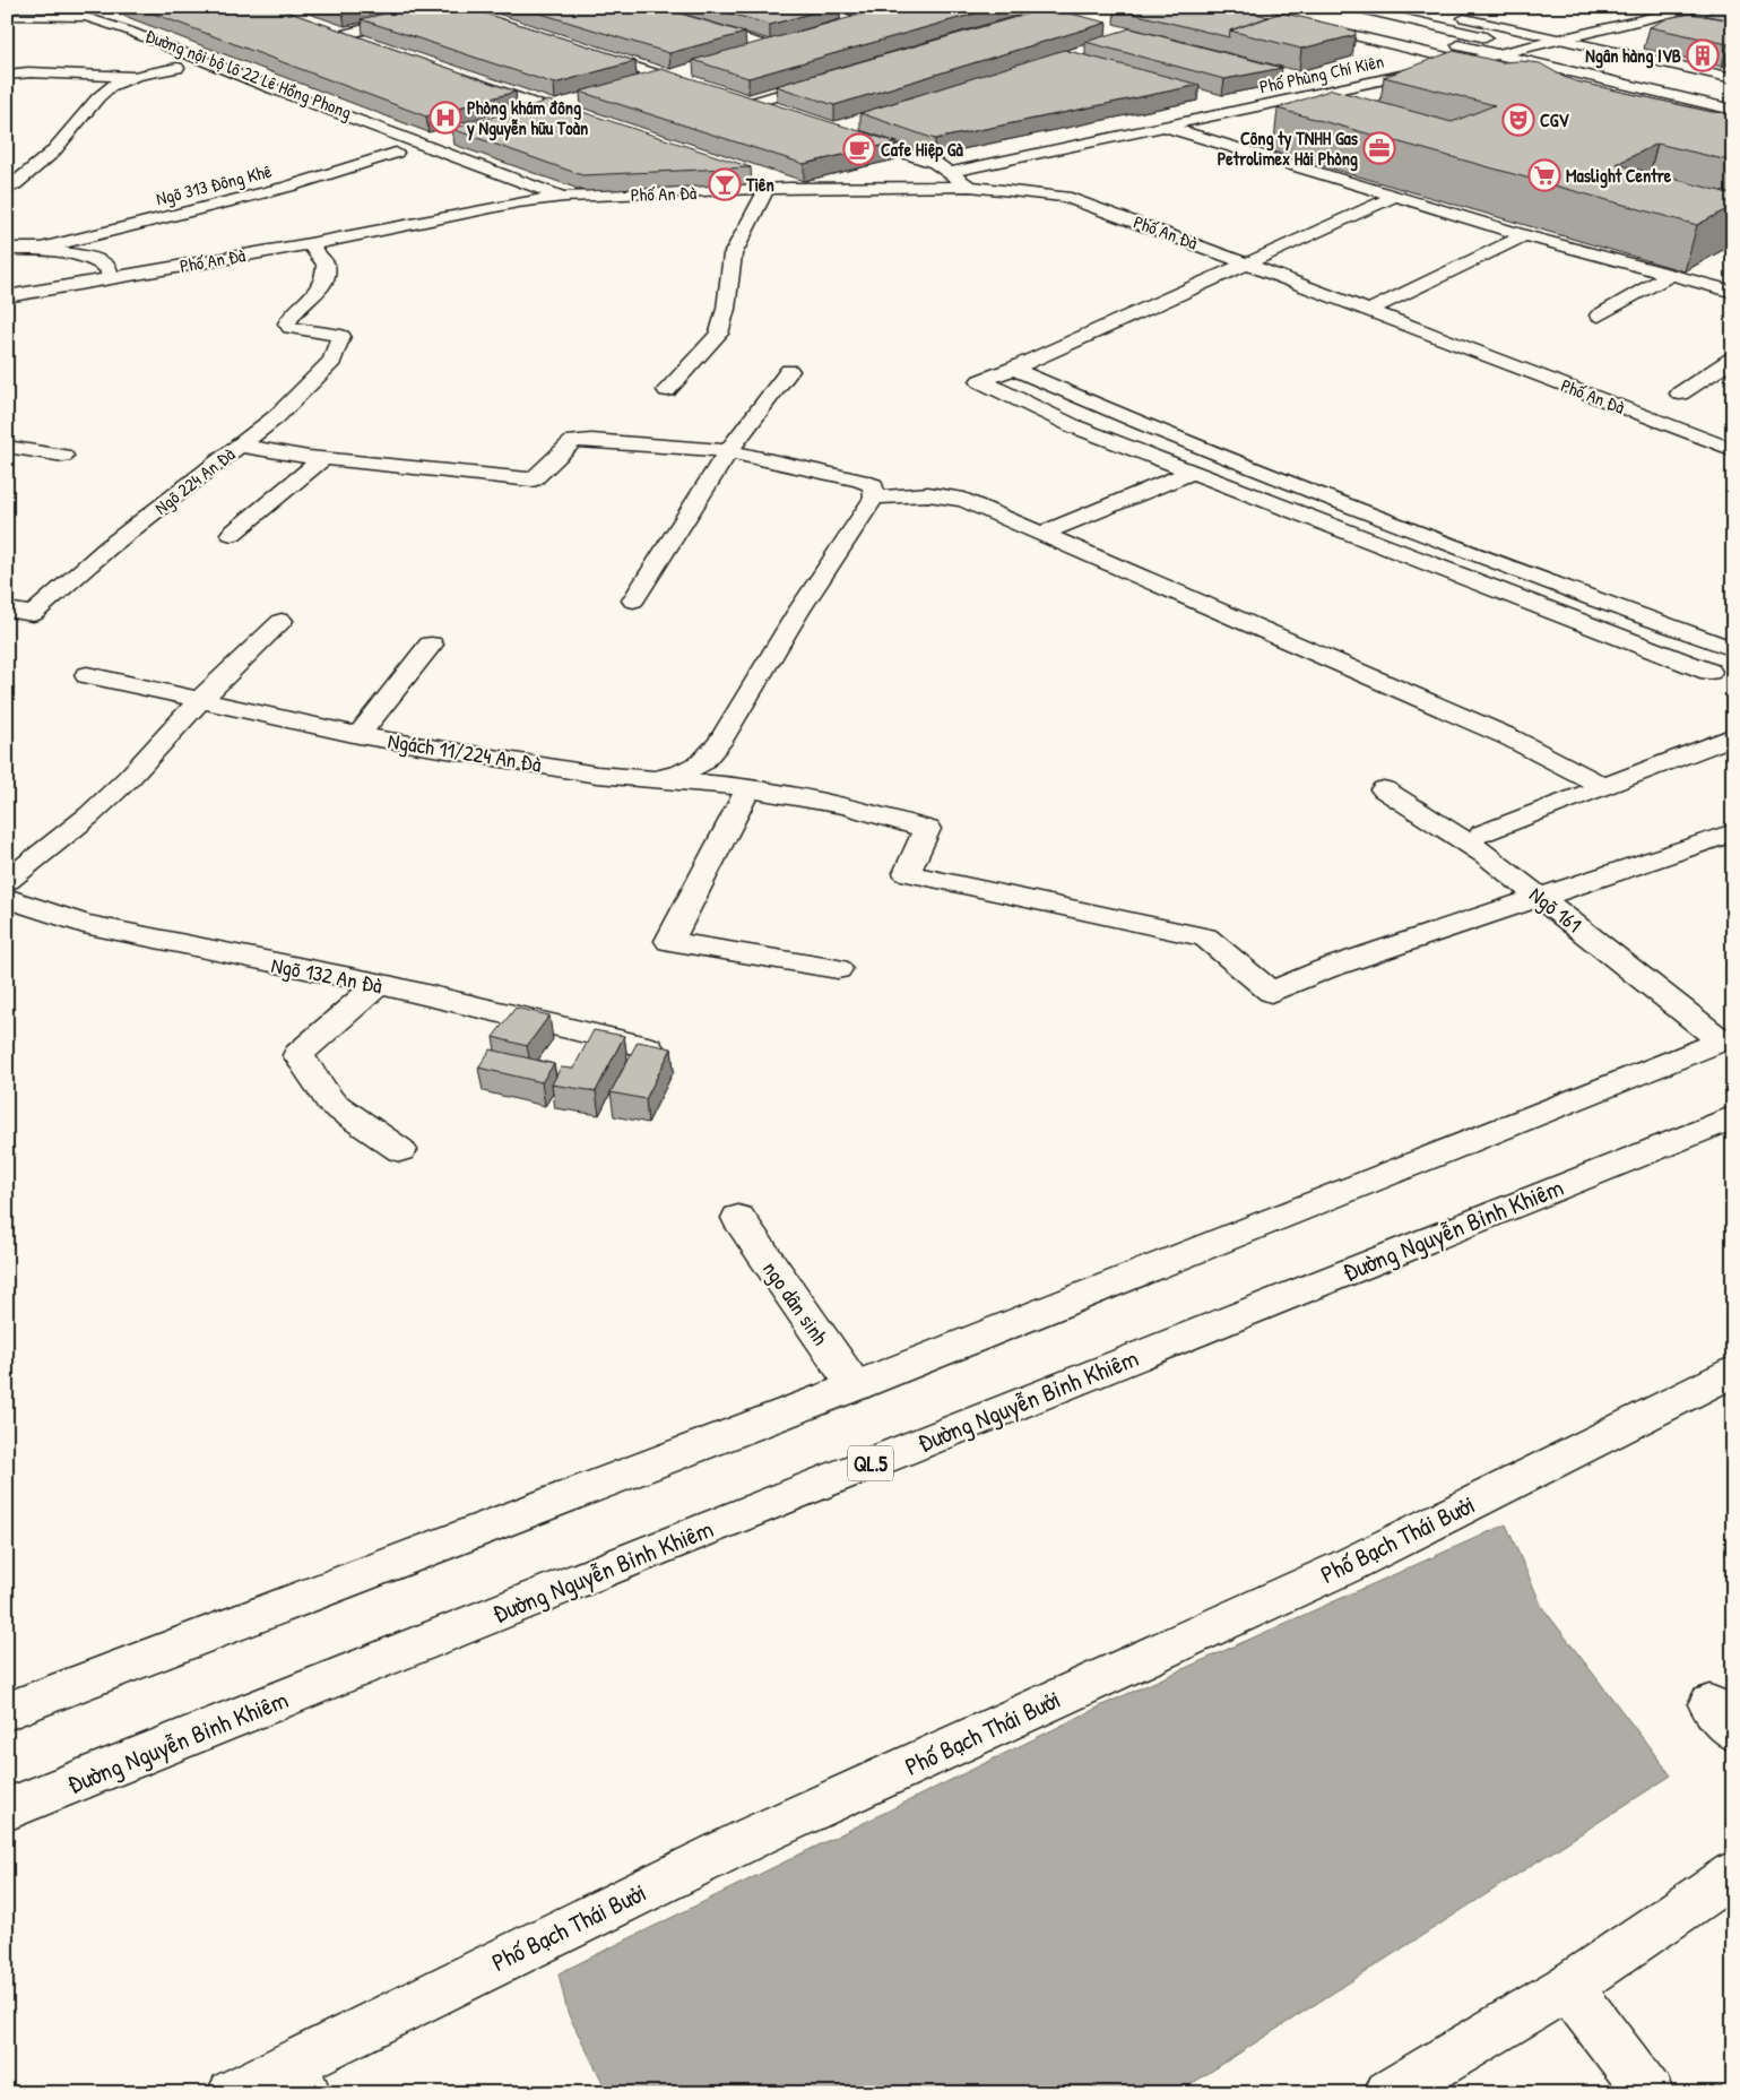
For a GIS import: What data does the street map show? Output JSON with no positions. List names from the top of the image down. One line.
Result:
{"streets":{"main road":["Đường nội bộ lô 22 Lê Hồng Phong","Phố Phùng Chí Kiên","Ngõ 313 Đông Khê","Phố An Đà","Ngõ 224 An Đà","Ngách 11/224 An Đà","Ngõ 161","Ngõ 132 An Đà","Đường Nguyễn Bỉnh Khiêm","ngo dân sinh","QL.5","Phố Bạch Thái Bưởi"]},"crossings":[["Đường nội bộ lô 22 Lê Hồng Phong","Phố An Đà"],["Phố An Đà","Ngõ 224 An Đà"],["Ngách 11/224 An Đà","Ngõ 161"]],"places":{"building":["Ngân hàng IVB"],"hospital":["Phòng khám đông y Nguyễn hữu Toàn"],"theatre":["CGV"],"office":["Công ty TNHH Gas Petrolimex Hải Phòng"],"cafe":["Cafe Hiệp Gà"],"supermarket":["Maslight Centre"],"bar":["Tiên"]}}
